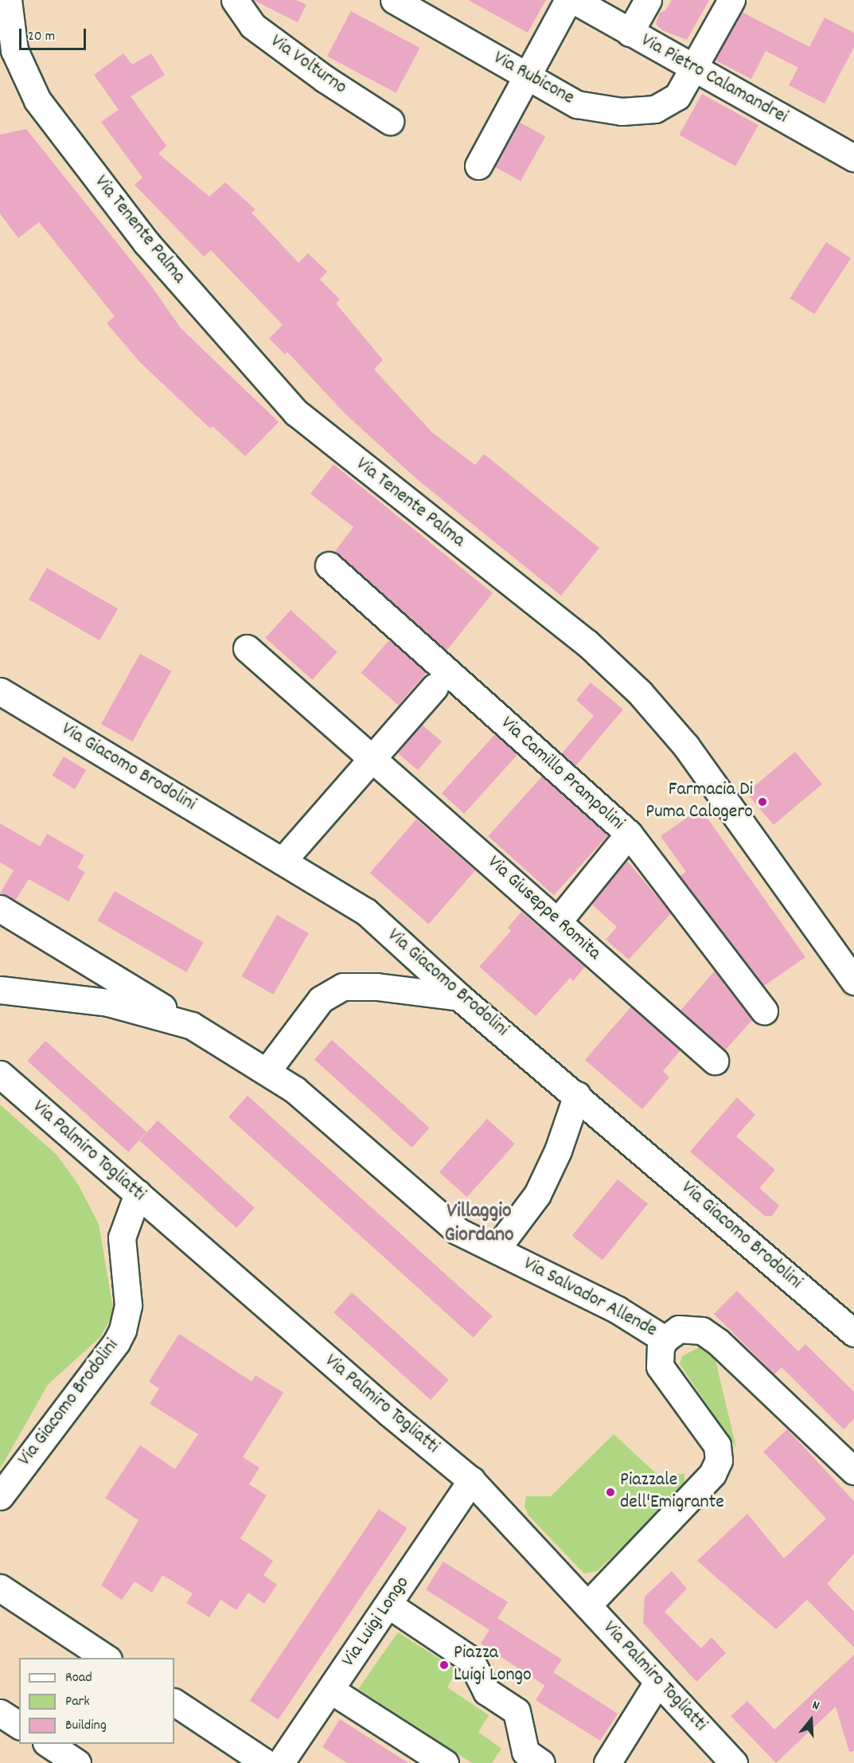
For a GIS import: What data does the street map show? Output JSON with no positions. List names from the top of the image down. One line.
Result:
{"streets":{"street":["Via Volturno","Via Rubicone","Via Pietro Calamandrei","Via Tenente Palma","Via Giacomo Brodolini","Via Camillo Prampolini","Via Giuseppe Romita","Via Palmiro Togliatti","Via Salvador Allende","Via Luigi Longo"]},"crossings":[["Via Rubicone","Via Pietro Calamandrei"],["Via Giacomo Brodolini","Via Palmiro Togliatti"],["Via Palmiro Togliatti","Via Salvador Allende"],["Via Palmiro Togliatti","Via Luigi Longo"]],"districts":["Villaggio Giordano"],"places":["Farmacia Di Puma Calogero","Piazzale dell'Emigrante","Piazza Luigi Longo"],"legend":["Road","Park","Building"],"scale_bar":"20 m","north":"top"}
